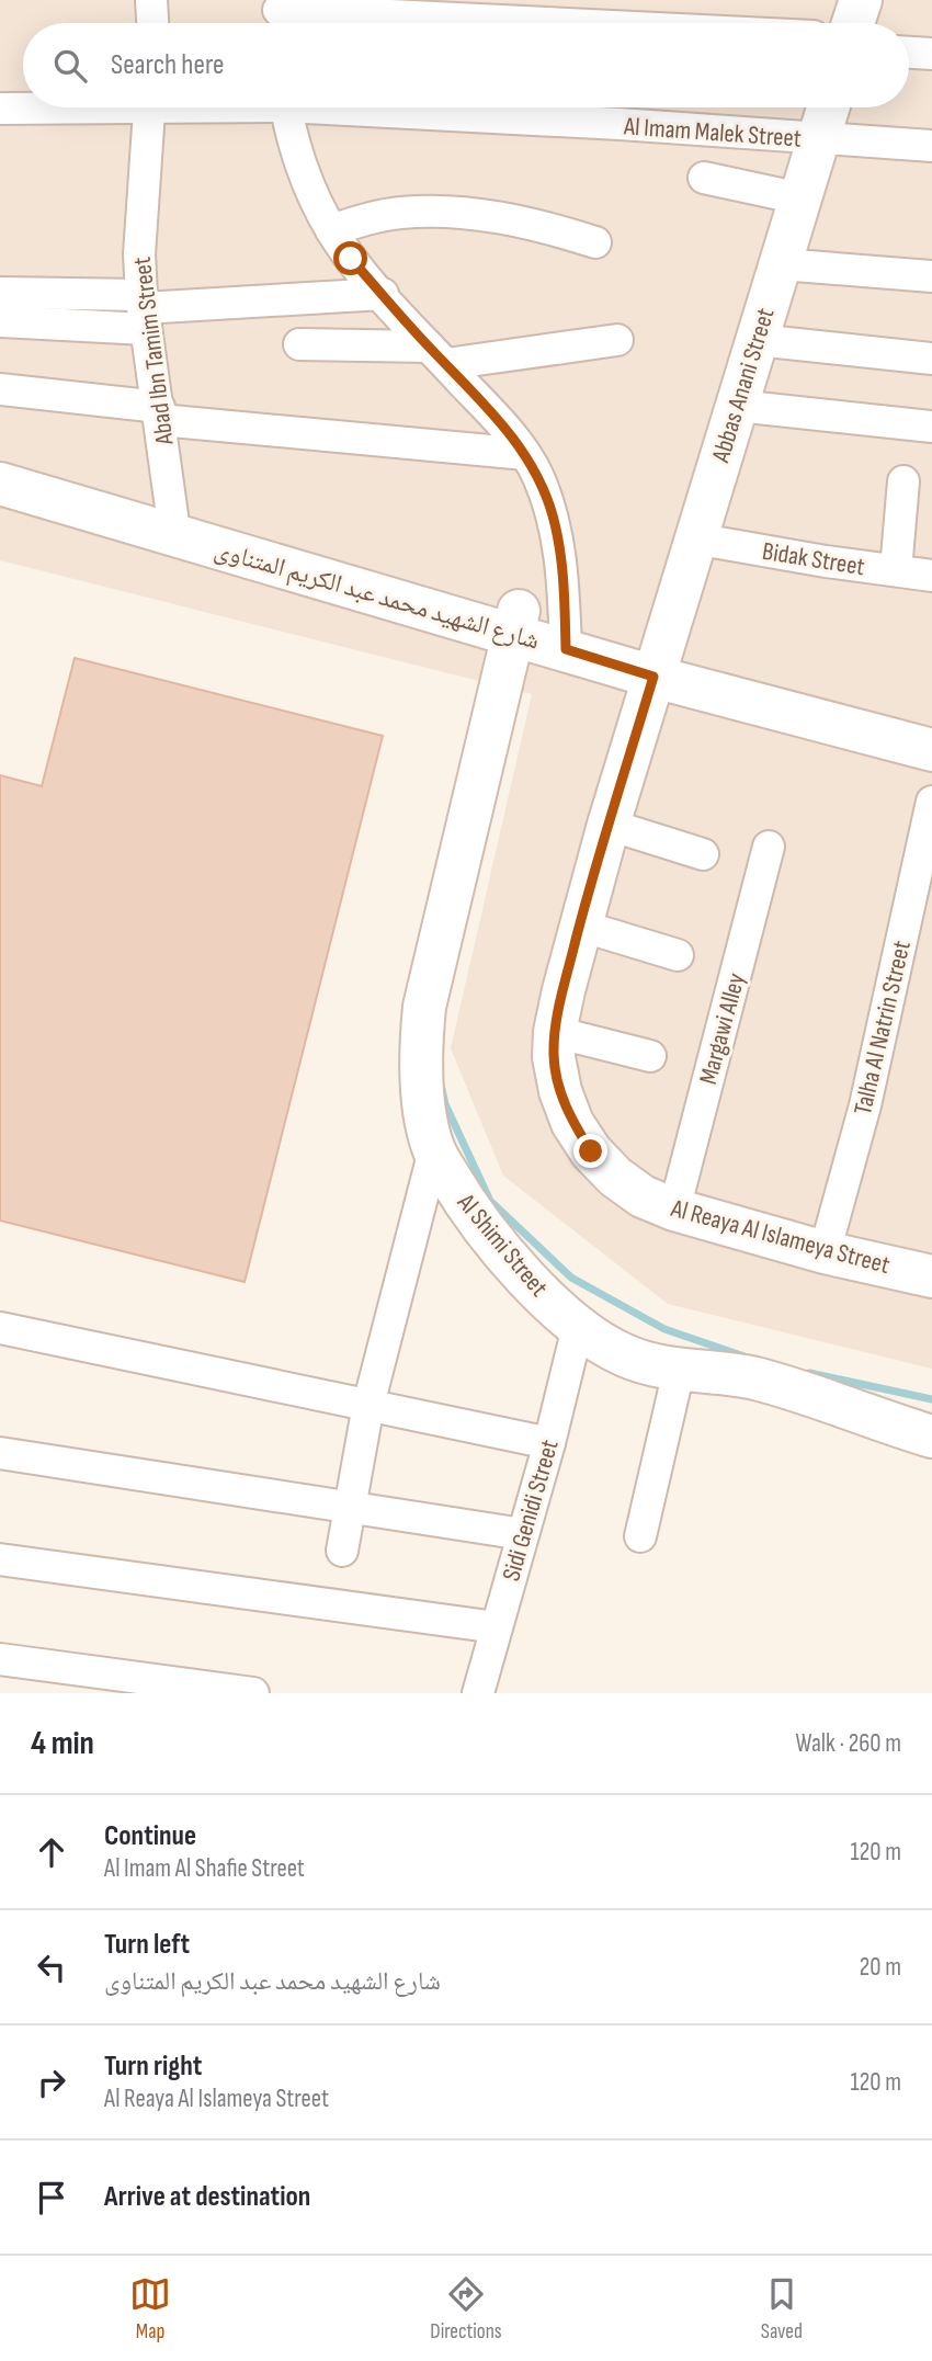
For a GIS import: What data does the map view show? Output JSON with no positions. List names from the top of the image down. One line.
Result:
{"streets":{"street":["Al Imam Malek Street","Abad Ibn Tamim Street","Abbas Anani Street","Bidak Street","شارع الشهيد محمد عبد الكريم المتناوى","Talha Al Natrin Street","Margawi Alley","Al Reaya Al Islameya Street","Al Shimi Street","Sidi Genidi Street"]},"crossings":[["Al Imam Malek Street","Abbas Anani Street"],["Abad Ibn Tamim Street","شارع الشهيد محمد عبد الكريم المتناوى"],["Abbas Anani Street","Bidak Street"],["Abbas Anani Street","شارع الشهيد محمد عبد الكريم المتناوى"],["Abbas Anani Street","Al Reaya Al Islameya Street"],["شارع الشهيد محمد عبد الكريم المتناوى","Al Reaya Al Islameya Street"],["شارع الشهيد محمد عبد الكريم المتناوى","Al Shimi Street"],["Talha Al Natrin Street","Al Reaya Al Islameya Street"],["Margawi Alley","Al Reaya Al Islameya Street"],["Al Shimi Street","Sidi Genidi Street"]],"page":{"search":"Search here","heading":["4 min","Walk · 260 m"],"list":[["Continue","Al Imam Al Shafie Street","120 m"],["Turn left","شارع الشهيد محمد عبد الكريم المتناوى","20 m"],["Turn right","Al Reaya Al Islameya Street","120 m"],"Arrive at destination"],"nav":["Map","Directions","Saved"]}}
